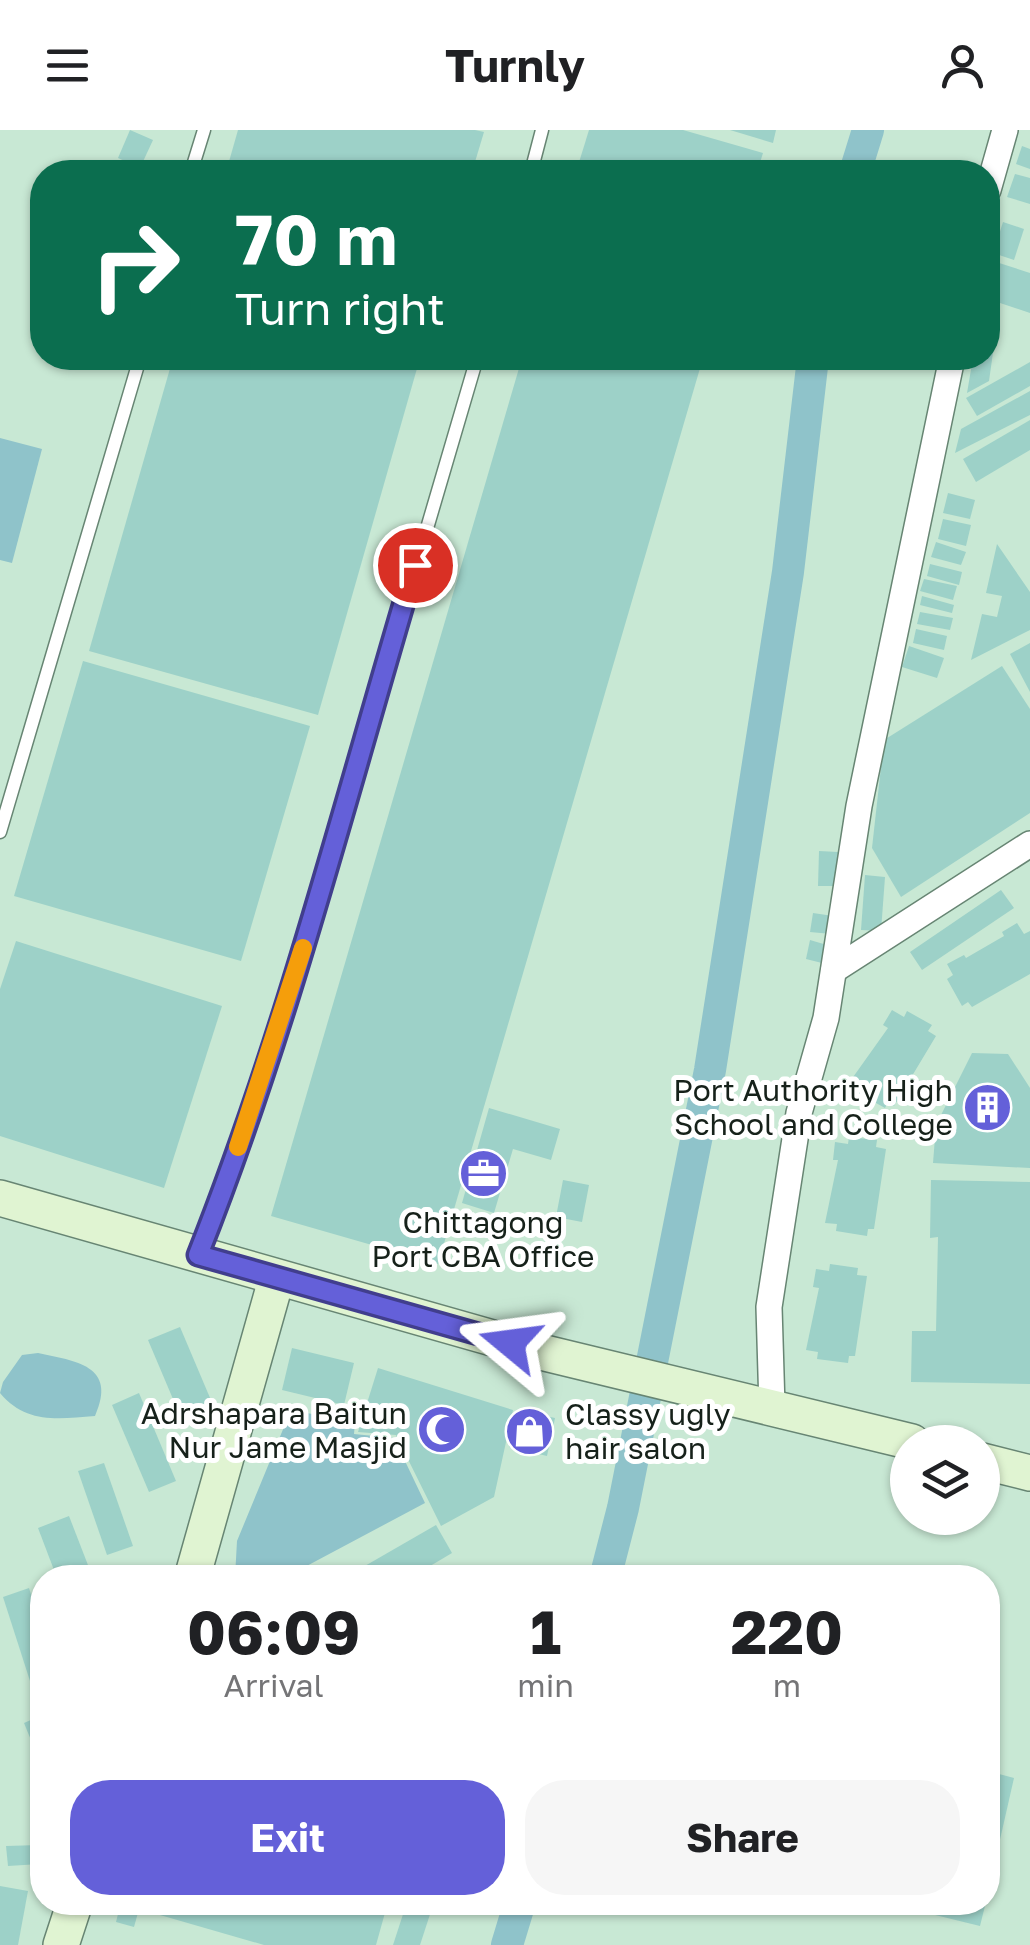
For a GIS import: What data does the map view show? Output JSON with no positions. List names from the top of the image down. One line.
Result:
{"places":{"building":["Port Authority High School and College"],"office":["Chittagong Port CBA Office"],"mosque":["Adrshapara Baitun Nur Jame Masjid"],"shop":["Classy ugly hair salon"]},"page":{"header":"Turnly","turn":["70 m","Turn right"],"eta":["06:09","Arrival","1","min","220","m"],"buttons":["Exit","Share"]}}
